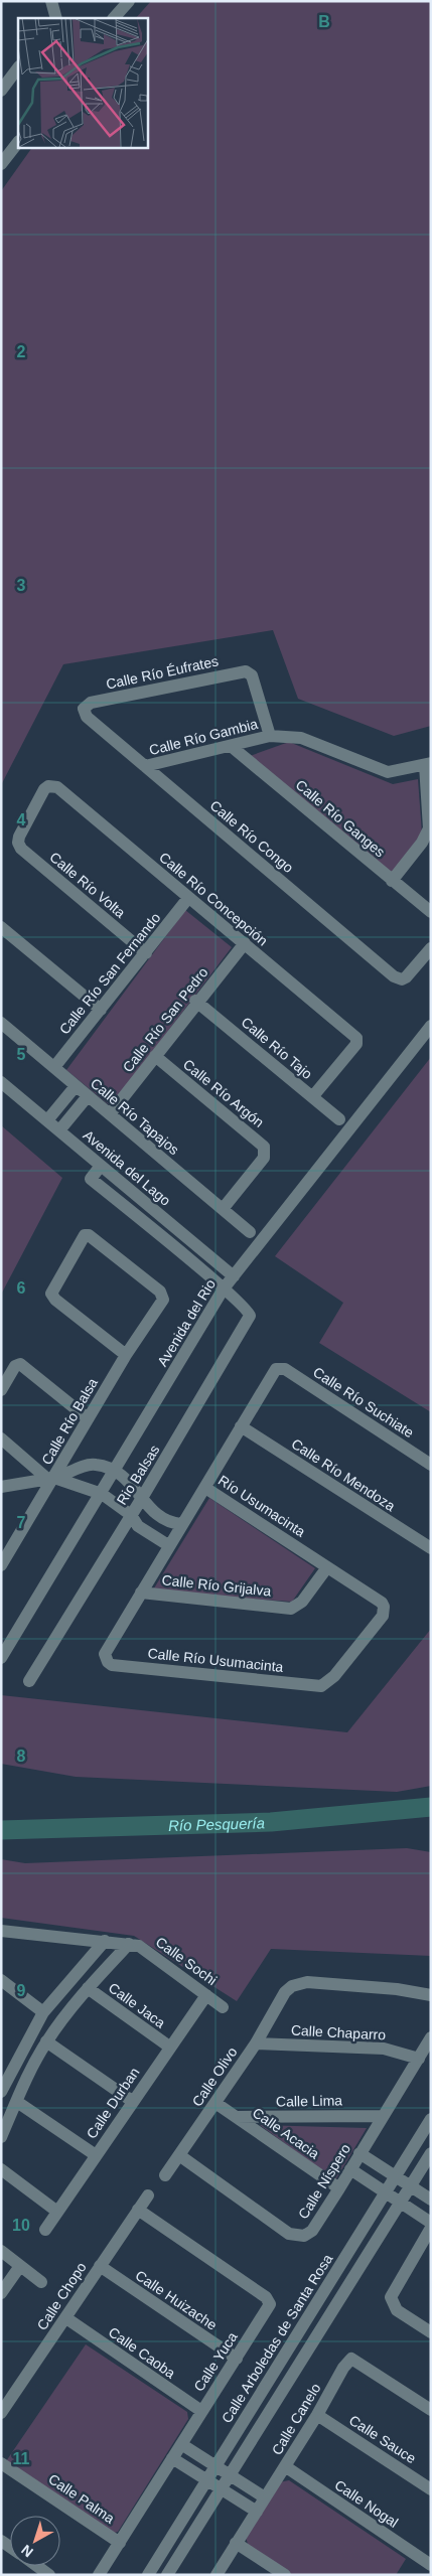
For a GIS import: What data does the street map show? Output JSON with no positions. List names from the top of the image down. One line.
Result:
{"streets":{"street":["Calle Río Éufrates","Calle Río Gambia","Calle Río Ganges","Calle Río Congo","Calle Río Volta","Calle Río Concepción","Calle Río San Fernando","Calle Río San Pedro","Calle Río Tajo","Calle Río Argón","Calle Río Tapajos","Avenida del Lago","Avenida del Rio","Calle Río Suchiate","Calle Río Balsa","Rio Balsas","Calle Río Mendoza","Río Usumacinta","Calle Río Grijalva","Calle Río Usumacinta","Calle Sochi","Calle Jaca","Calle Chaparro","Calle Olivo","Calle Lima","Calle Durban","Calle Acacia","Calle Níspero","Calle Chopo","Calle Huizache","Calle Arboledas de Santa Rosa","Calle Caoba","Calle Yuca","Calle Canelo","Calle Sauce","Calle Palma","Calle Nogal"]},"crossings":[["Calle Río Éufrates","Calle Río Gambia"],["Calle Río Éufrates","Calle Río Congo"],["Calle Río Gambia","Calle Río Ganges"],["Calle Río Gambia","Calle Río Congo"],["Calle Río Volta","Calle Río Concepción"],["Calle Río Volta","Calle Río San Fernando"],["Calle Río Concepción","Calle Río San Fernando"],["Calle Río Concepción","Calle Río San Pedro"],["Calle Río Concepción","Calle Río Tajo"],["Calle Río San Fernando","Calle Río Tapajos"],["Calle Río San Pedro","Calle Río Tajo"],["Calle Río San Pedro","Calle Río Argón"],["Calle Río San Pedro","Calle Río Tapajos"],["Calle Río Argón","Calle Río Tapajos"],["Avenida del Lago","Avenida del Rio"],["Avenida del Rio","Rio Balsas"],["Calle Río Suchiate","Calle Río Mendoza"],["Río Usumacinta","Calle Río Grijalva"],["Río Usumacinta","Calle Río Usumacinta"],["Calle Sochi","Calle Durban"],["Calle Jaca","Calle Durban"],["Calle Chaparro","Calle Olivo"],["Calle Chaparro","Calle Níspero"],["Calle Olivo","Calle Acacia"],["Calle Olivo","Calle Níspero"],["Calle Lima","Calle Acacia"],["Calle Lima","Calle Níspero"],["Calle Acacia","Calle Níspero"],["Calle Chopo","Calle Huizache"],["Calle Chopo","Calle Caoba"],["Calle Chopo","Calle Yuca"],["Calle Huizache","Calle Yuca"],["Calle Caoba","Calle Yuca"],["Calle Yuca","Calle Palma"],["Calle Canelo","Calle Sauce"],["Calle Canelo","Calle Nogal"]],"water":["Río Pesquería"],"north":"bottom left","grid":{"columns":["B"],"rows":["2","3","4","5","6","7","8","9","10","11"]}}
